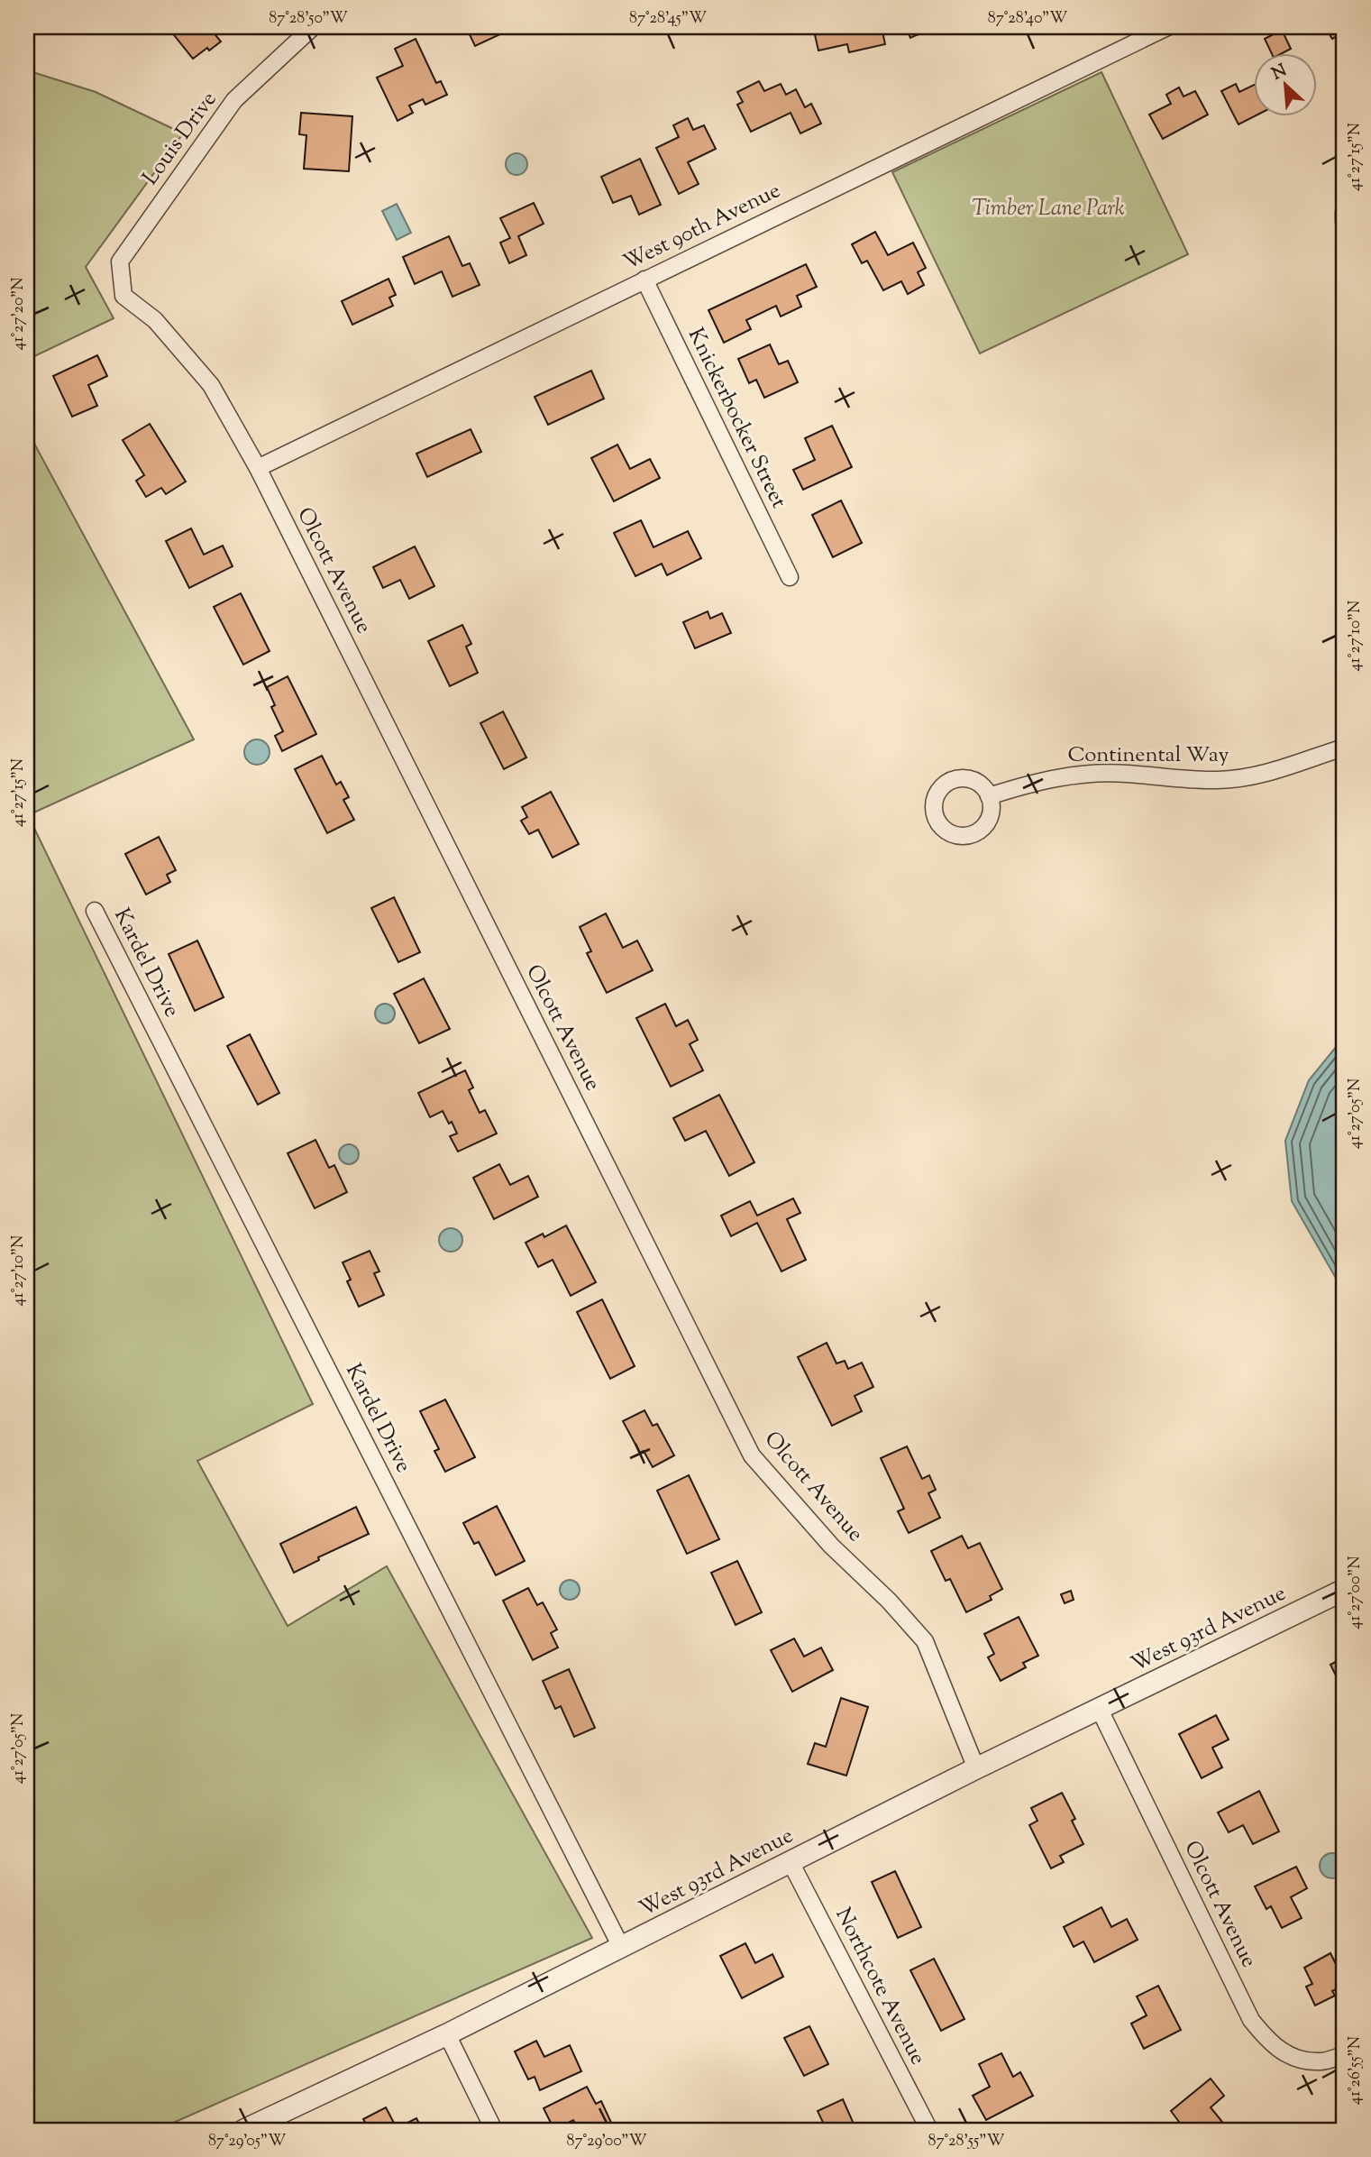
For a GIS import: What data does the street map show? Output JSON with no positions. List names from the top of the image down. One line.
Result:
{"streets":{"street":["Louis Drive","West 90th Avenue","Knickerbocker Street","Olcott Avenue","Continental Way","Kardel Drive","West 93rd Avenue","Northcote Avenue"]},"crossings":[["Louis Drive","Olcott Avenue"],["West 90th Avenue","Knickerbocker Street"],["West 90th Avenue","Olcott Avenue"],["Olcott Avenue","West 93rd Avenue"],["Kardel Drive","West 93rd Avenue"],["West 93rd Avenue","Northcote Avenue"]],"parks":["Timber Lane Park"],"north":"top left","coordinates":["87°28'50\"W","87°28'45\"W","87°28'40\"W","41°27'15\"N","41°27'20\"N","41°27'10\"N","41°27'05\"N","41°27'00\"N","41°26'55\"N","87°29'05\"W","87°29'00\"W","87°28'55\"W"]}
